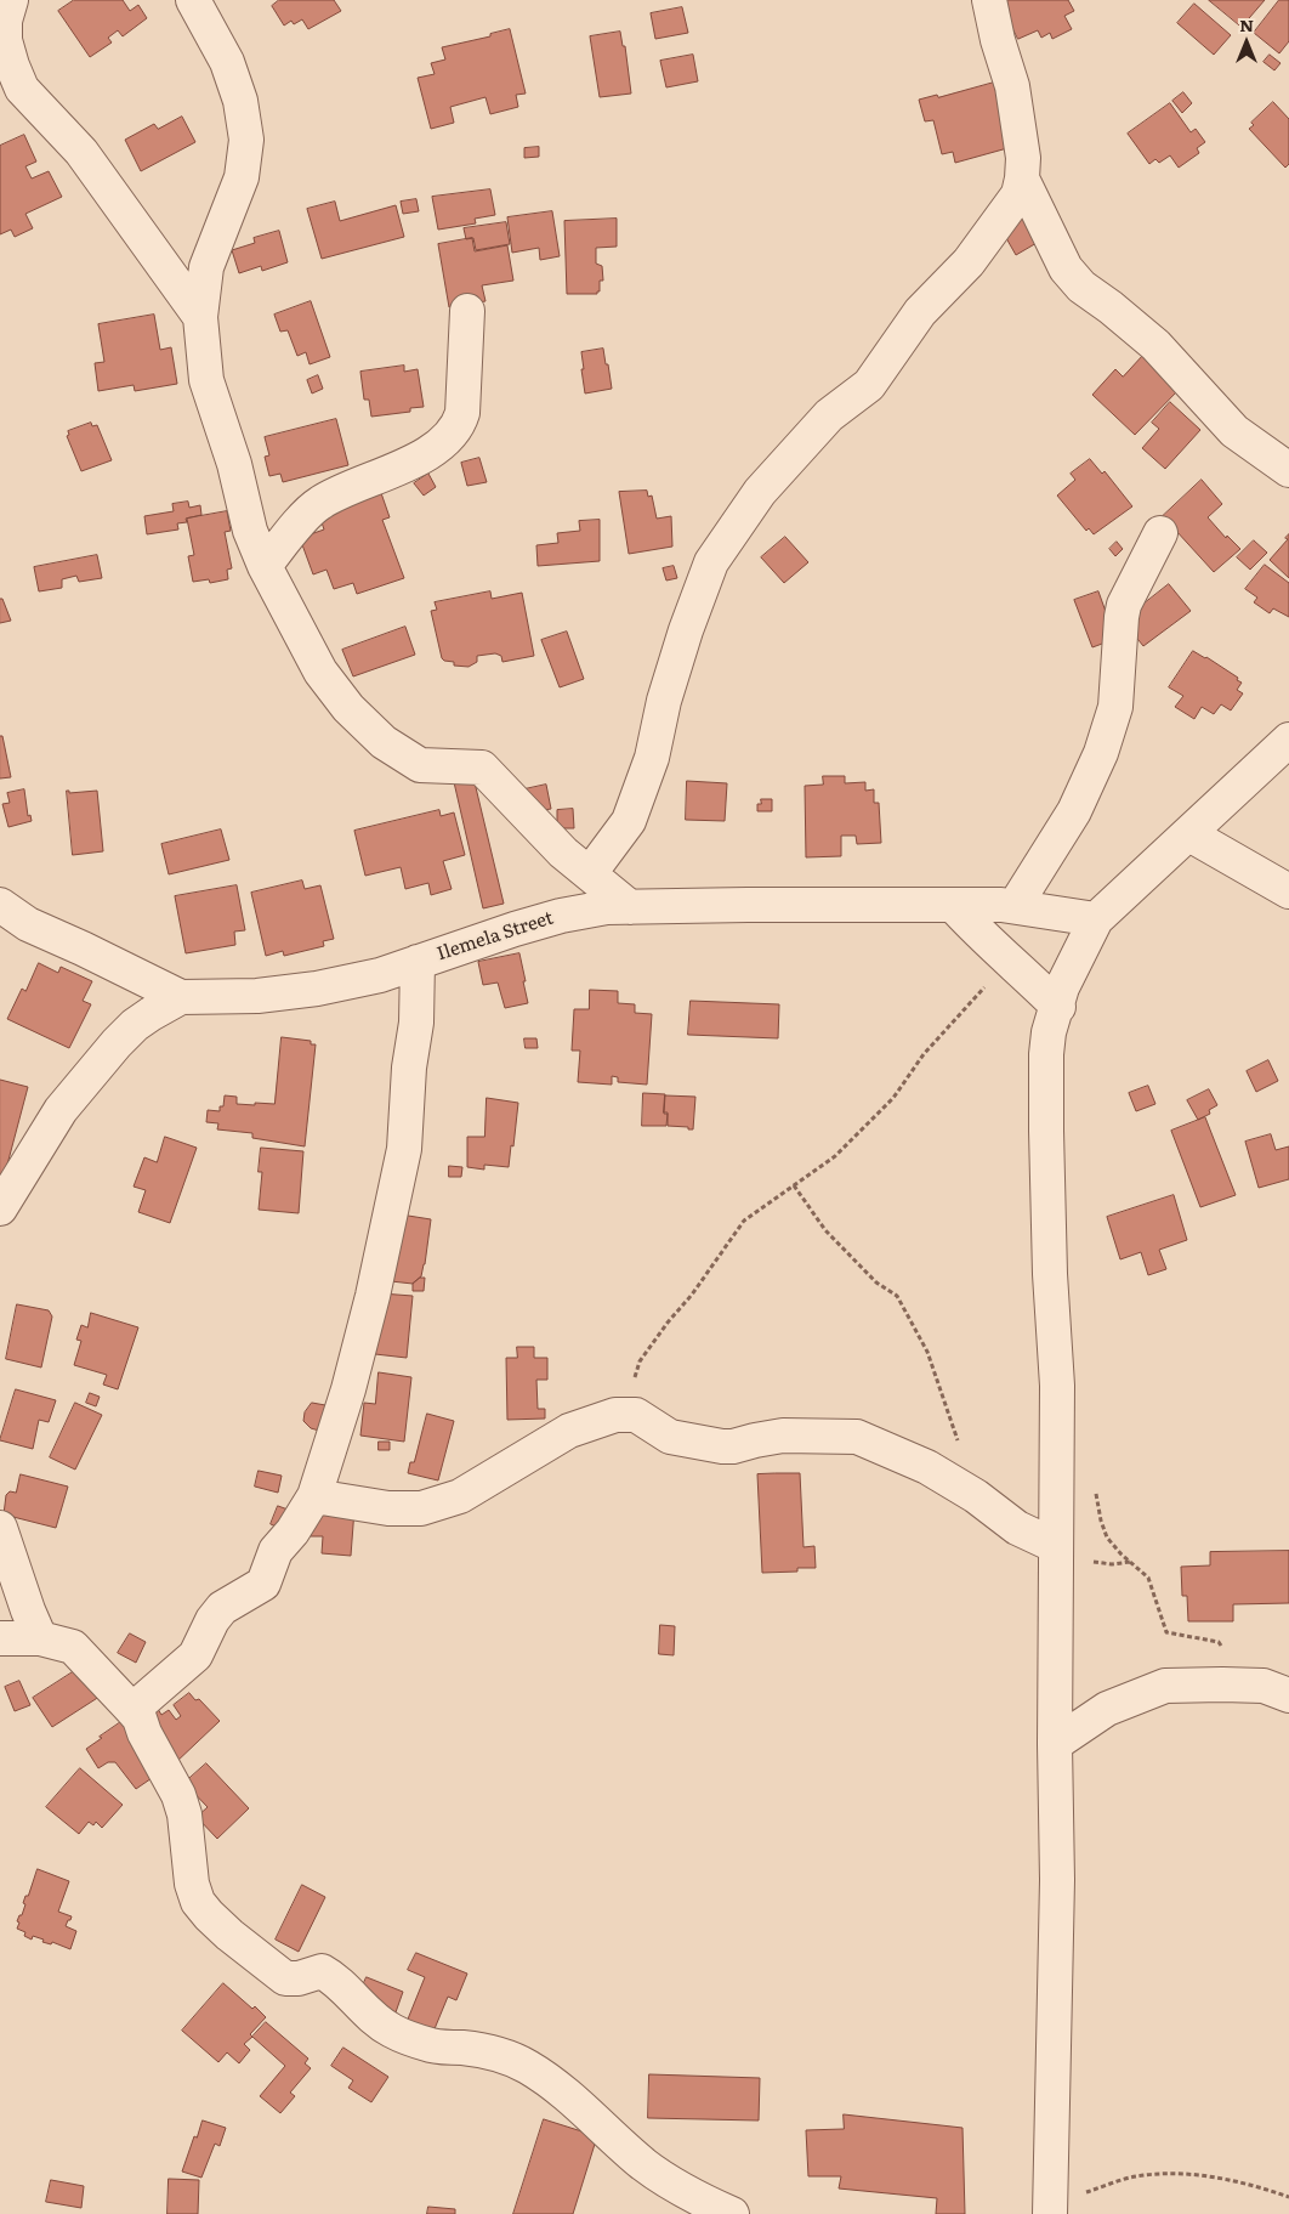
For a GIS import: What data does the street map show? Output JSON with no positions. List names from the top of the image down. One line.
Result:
{"streets":{"street":["Ilemela Street"]},"north":"top"}
